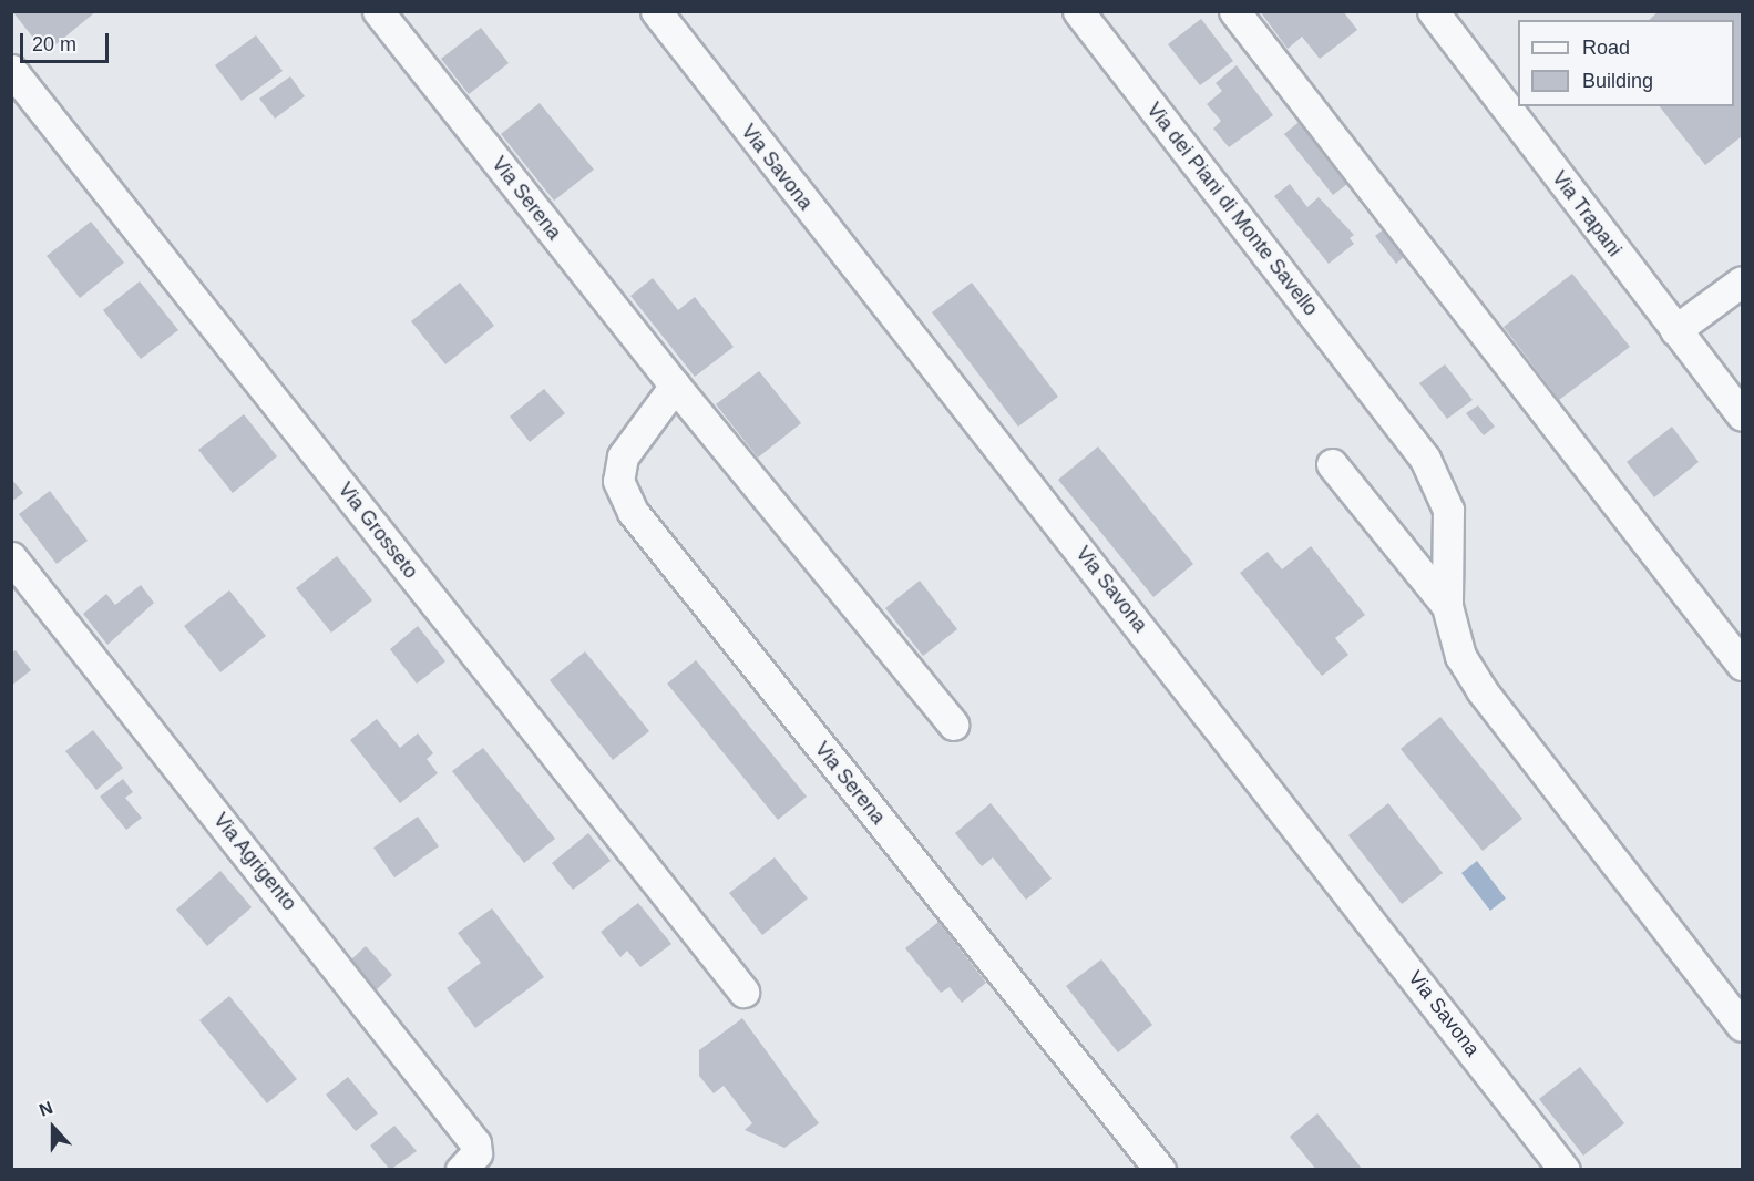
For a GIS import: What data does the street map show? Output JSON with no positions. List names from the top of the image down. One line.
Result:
{"streets":{"street":["Via Savona","Via Serena","Via dei Piani di Monte Savello","Via Trapani","Via Grosseto","Via Agrigento"]},"legend":["Road","Building"],"scale_bar":"20 m","north":"top"}
